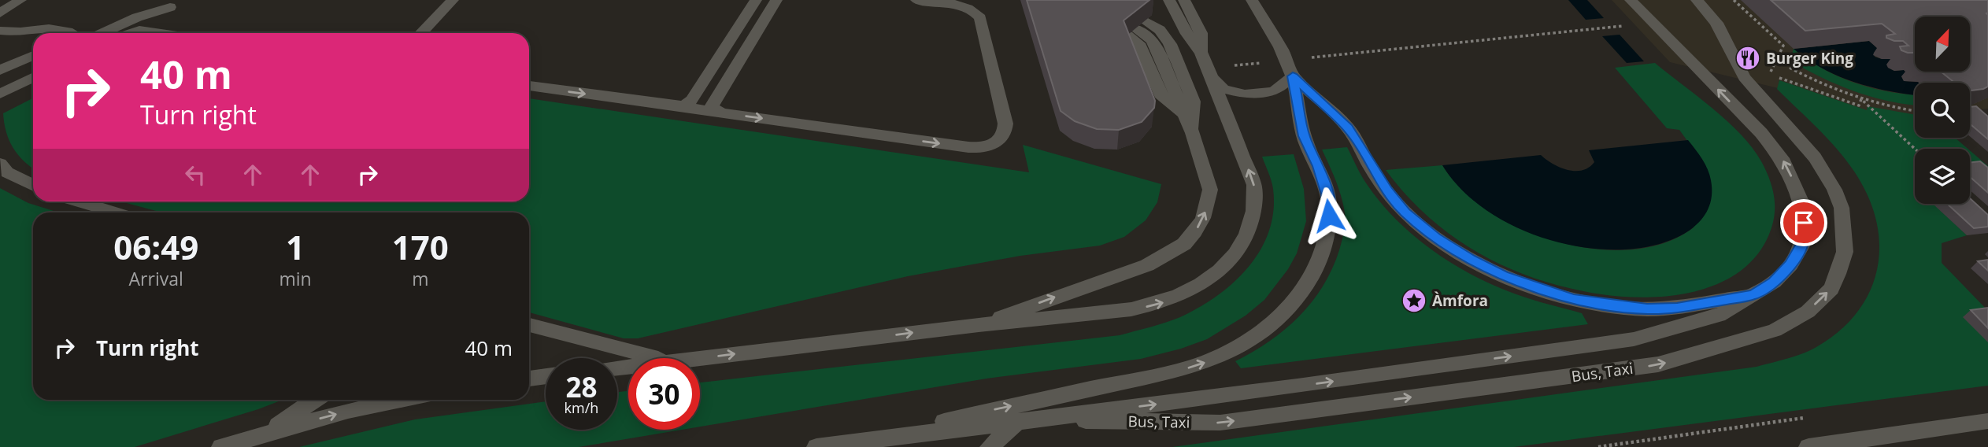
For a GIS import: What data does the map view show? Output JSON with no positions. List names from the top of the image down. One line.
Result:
{"streets":{"street":["Bus, Taxi"]},"places":{"restaurant":["Burger King"],"place":["Àmfora"]},"north":"top right","page":{"turn":["40 m","Turn right"],"eta":["06:49","Arrival","1","min","170","m"],"list":[{"name":"Turn right","value":"40 m"}],"speed":"28 km/h","limit":"30"}}
